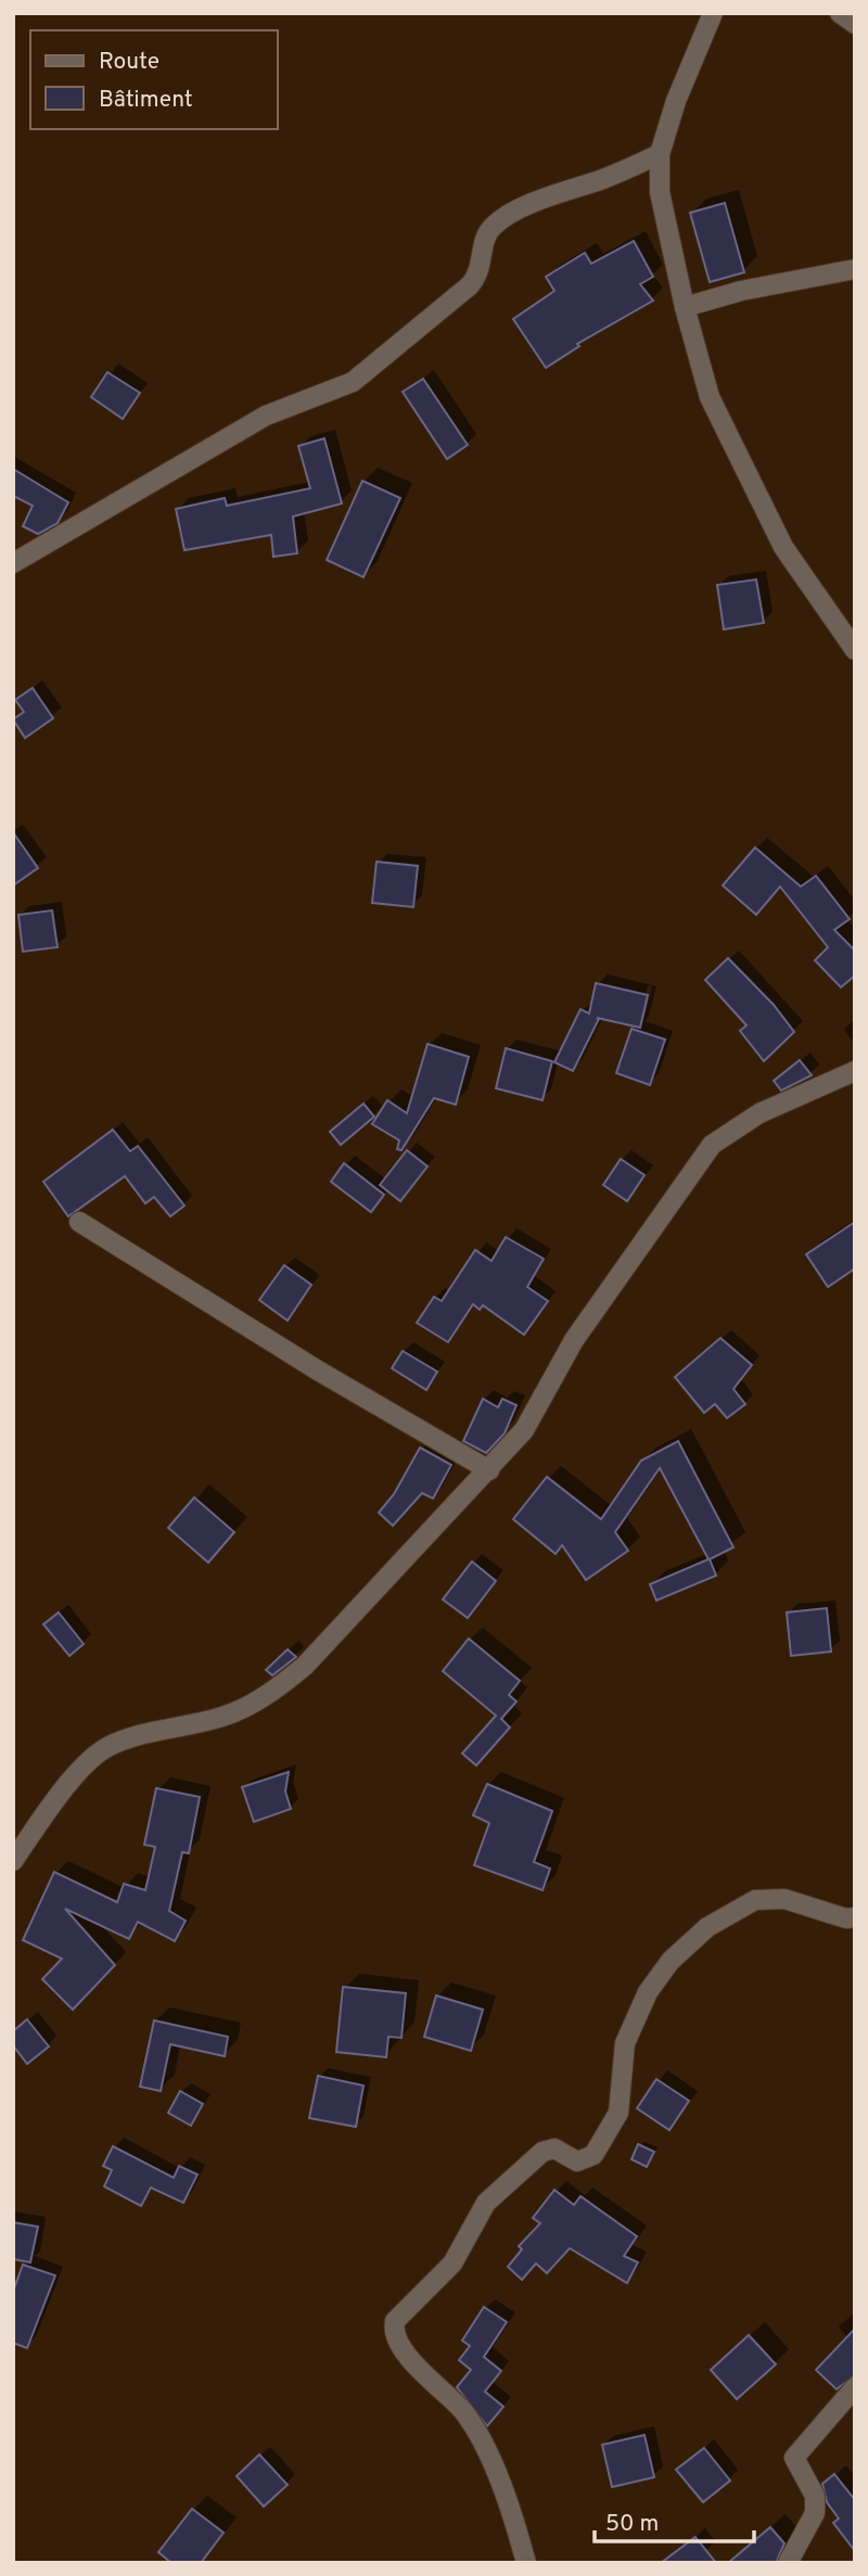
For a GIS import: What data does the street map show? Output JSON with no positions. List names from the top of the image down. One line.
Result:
{"legend":["Route","Bâtiment"],"scale_bar":"50 m"}
